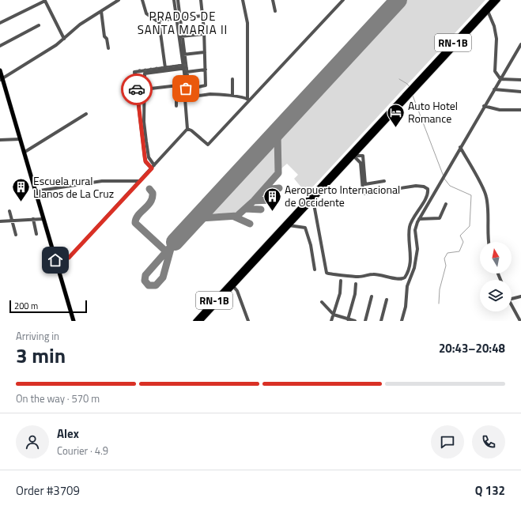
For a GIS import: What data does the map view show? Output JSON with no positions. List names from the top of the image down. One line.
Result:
{"streets":{"highway":["RN-1B"]},"districts":["PRADOS DE SANTA MARIA II"],"places":{"hotel":["Auto Hotel Romance"],"building":["Escuela rural Llanos de La Cruz","Aeropuerto Internacional de Occidente"]},"scale_bar":"200 m","north":"top","page":{"scale":"200 m","heading":["3 min","Arriving in","20:43–20:48"],"panel":["Alex","Courier · 4.9","Order #3709","Q 132"],"bar":"On the way · 570 m"}}
